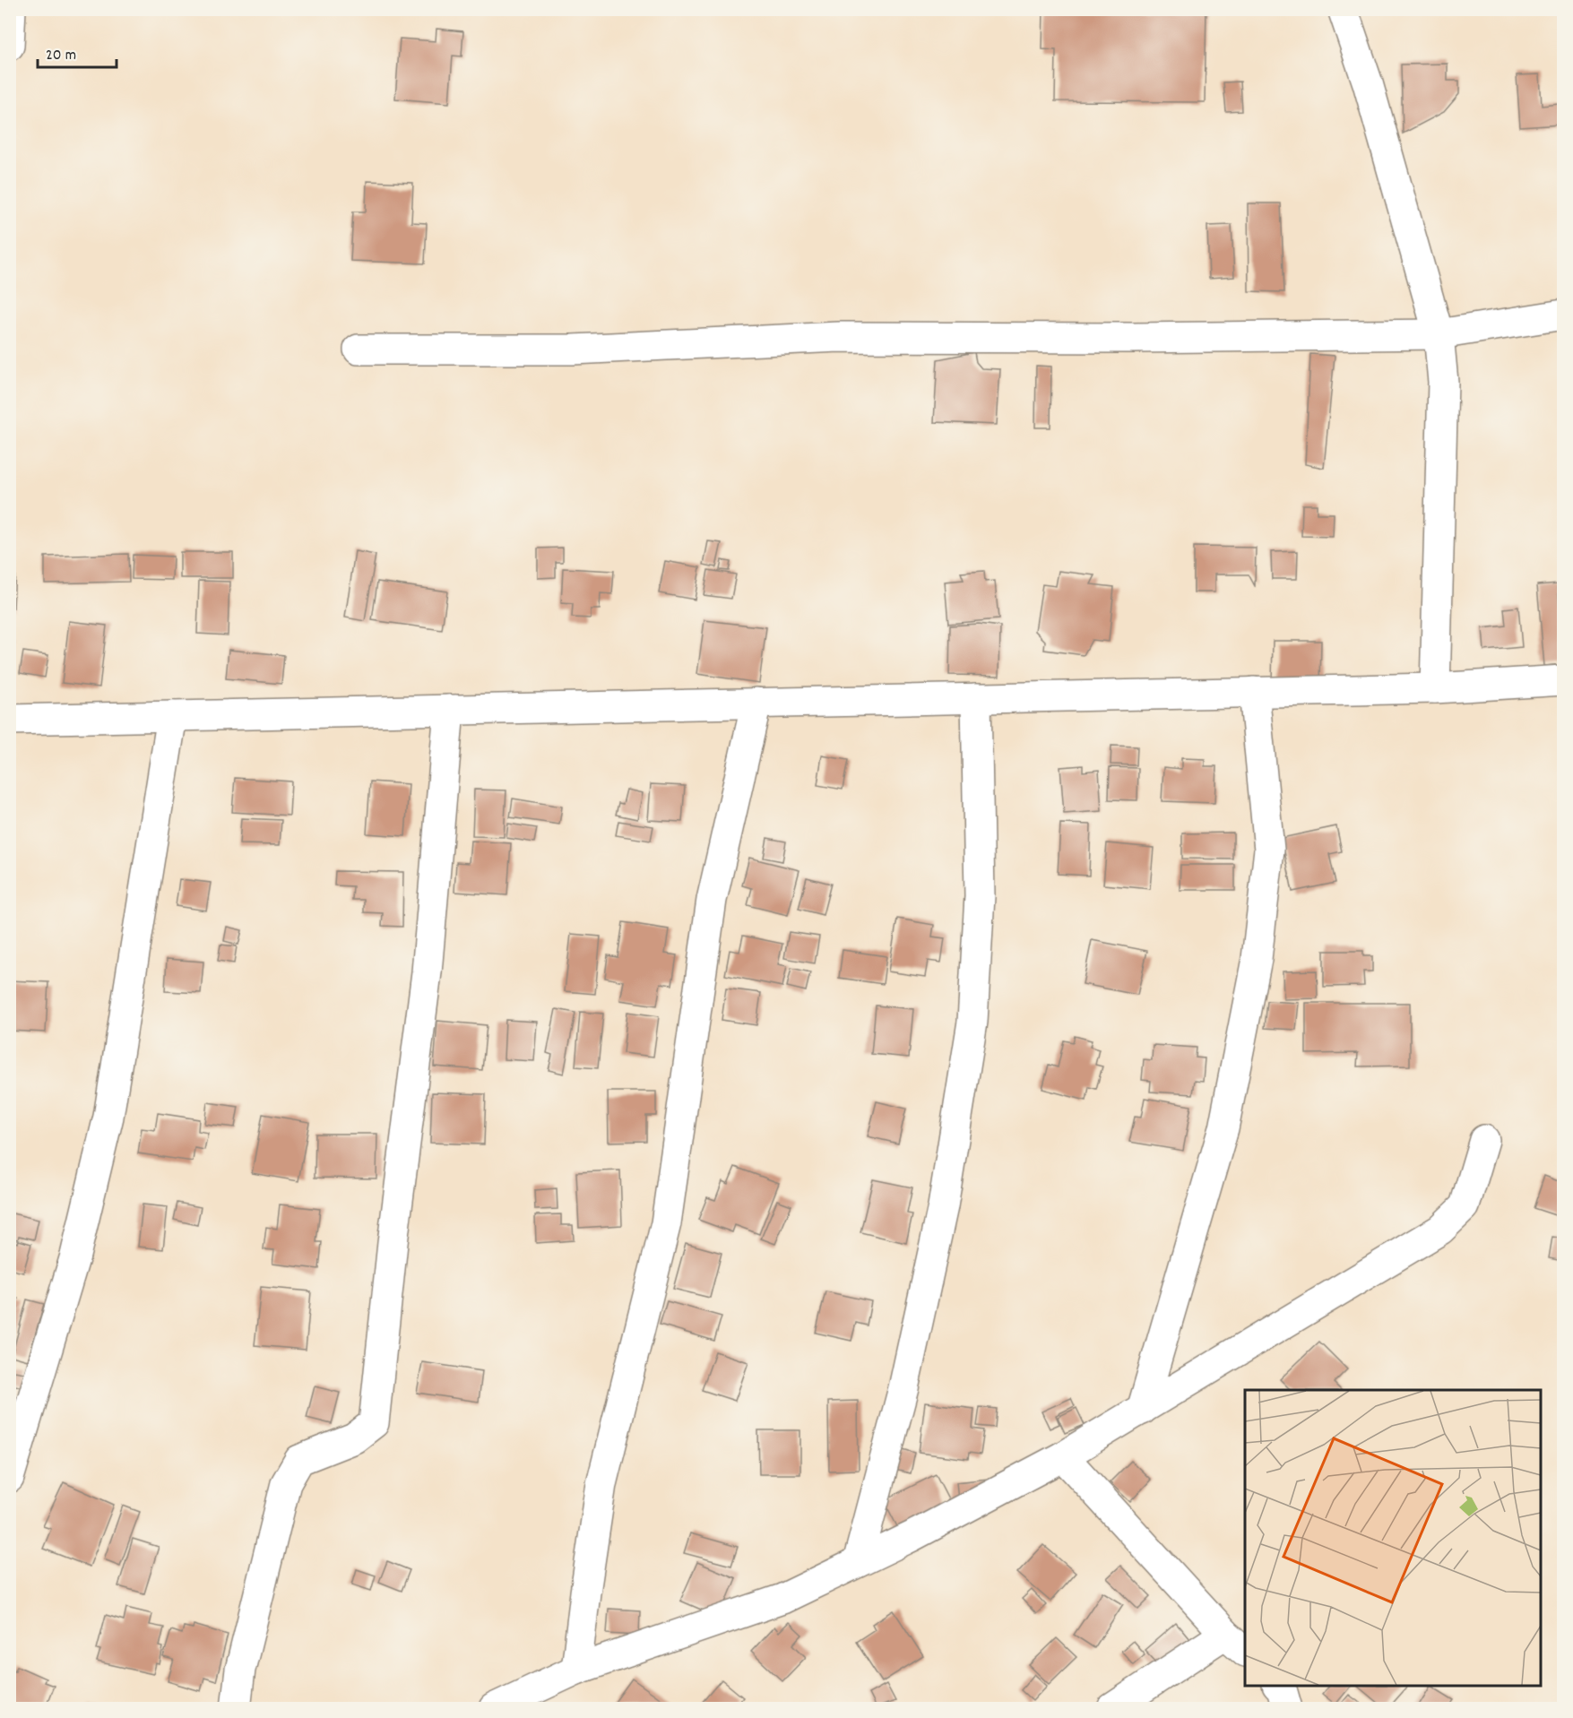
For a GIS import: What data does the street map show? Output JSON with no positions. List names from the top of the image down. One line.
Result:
{"scale_bar":"20 m"}
